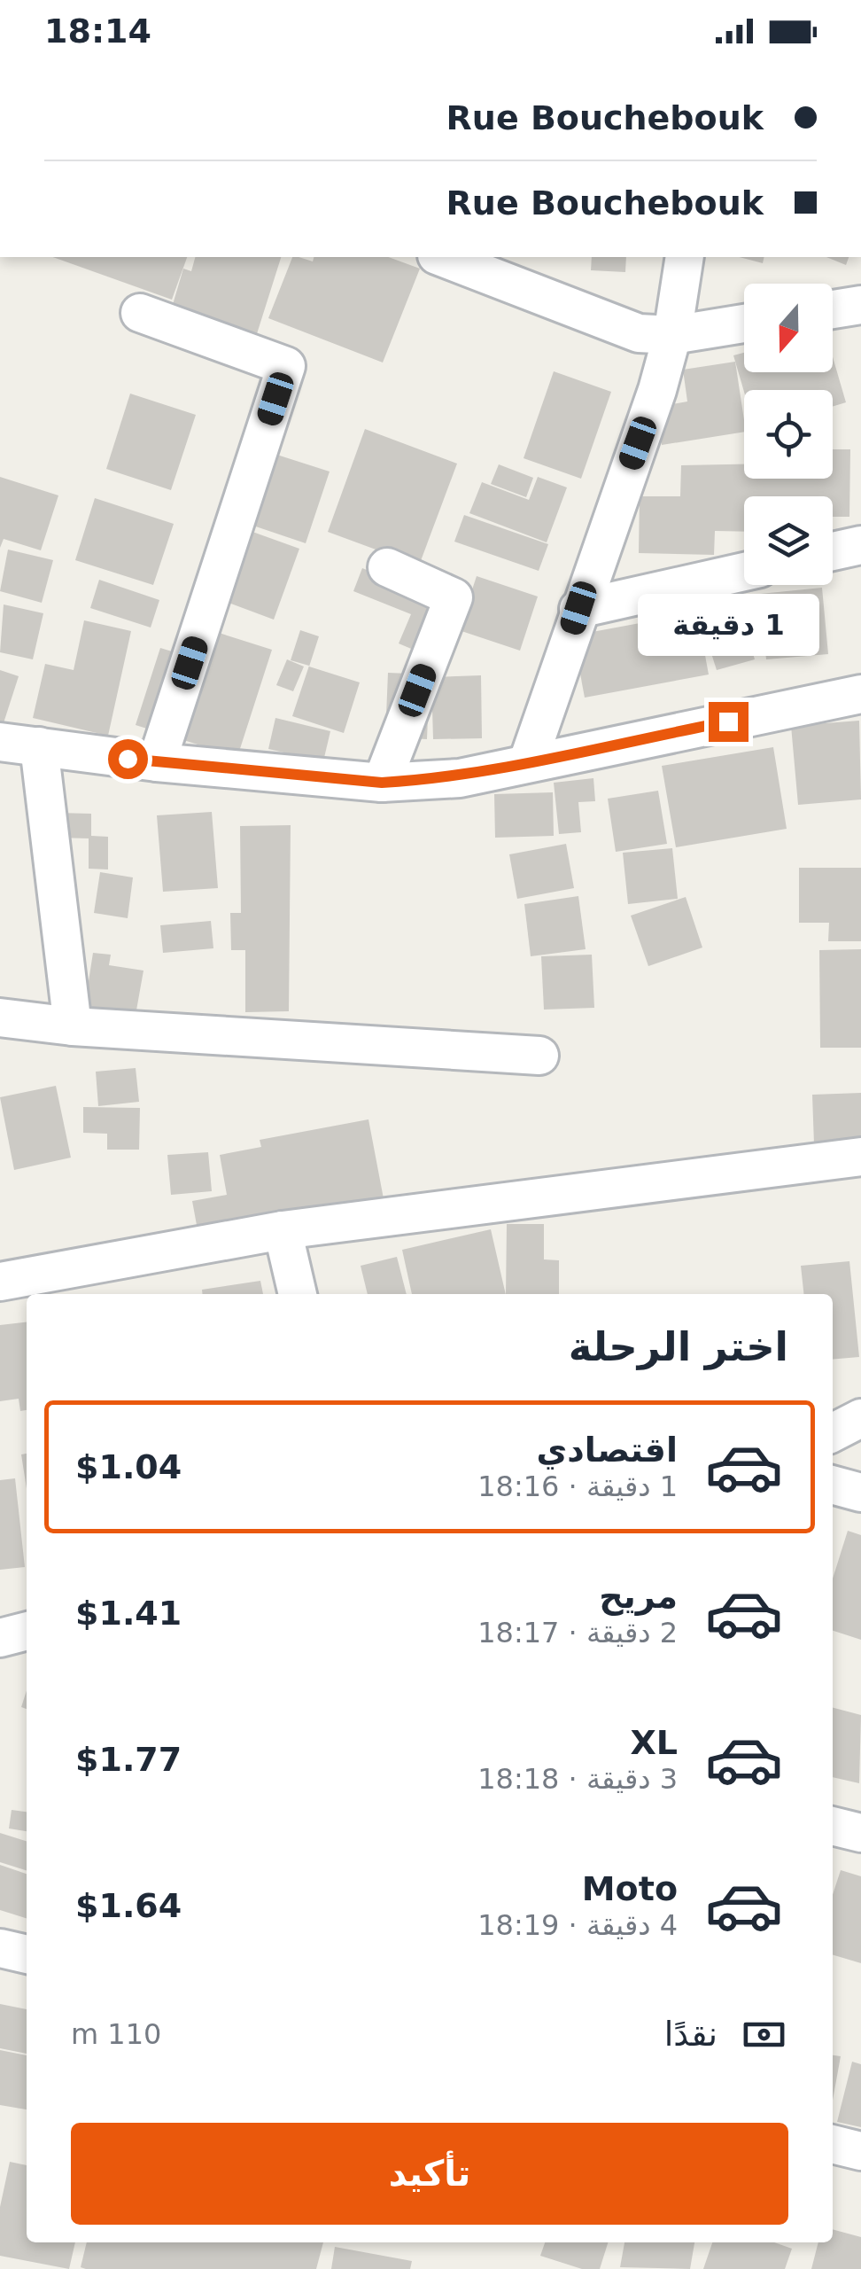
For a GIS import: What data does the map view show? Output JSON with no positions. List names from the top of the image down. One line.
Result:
{"north":"bottom","page":{"status":"18:14","banner":["Rue Bouchebouk","Rue Bouchebouk"],"bubble":"1 دقيقة","heading":"اختر الرحلة","list":[{"name":"اقتصادي","note":"1 دقيقة · 18:16","value":"$1.04"},{"name":"مريح","note":"2 دقيقة · 18:17","value":"$1.41"},{"name":"XL","note":"3 دقيقة · 18:18","value":"$1.77"},{"name":"Moto","note":"4 دقيقة · 18:19","value":"$1.64"}],"pay":["نقدًا","110 m"],"buttons":"تأكيد"}}
